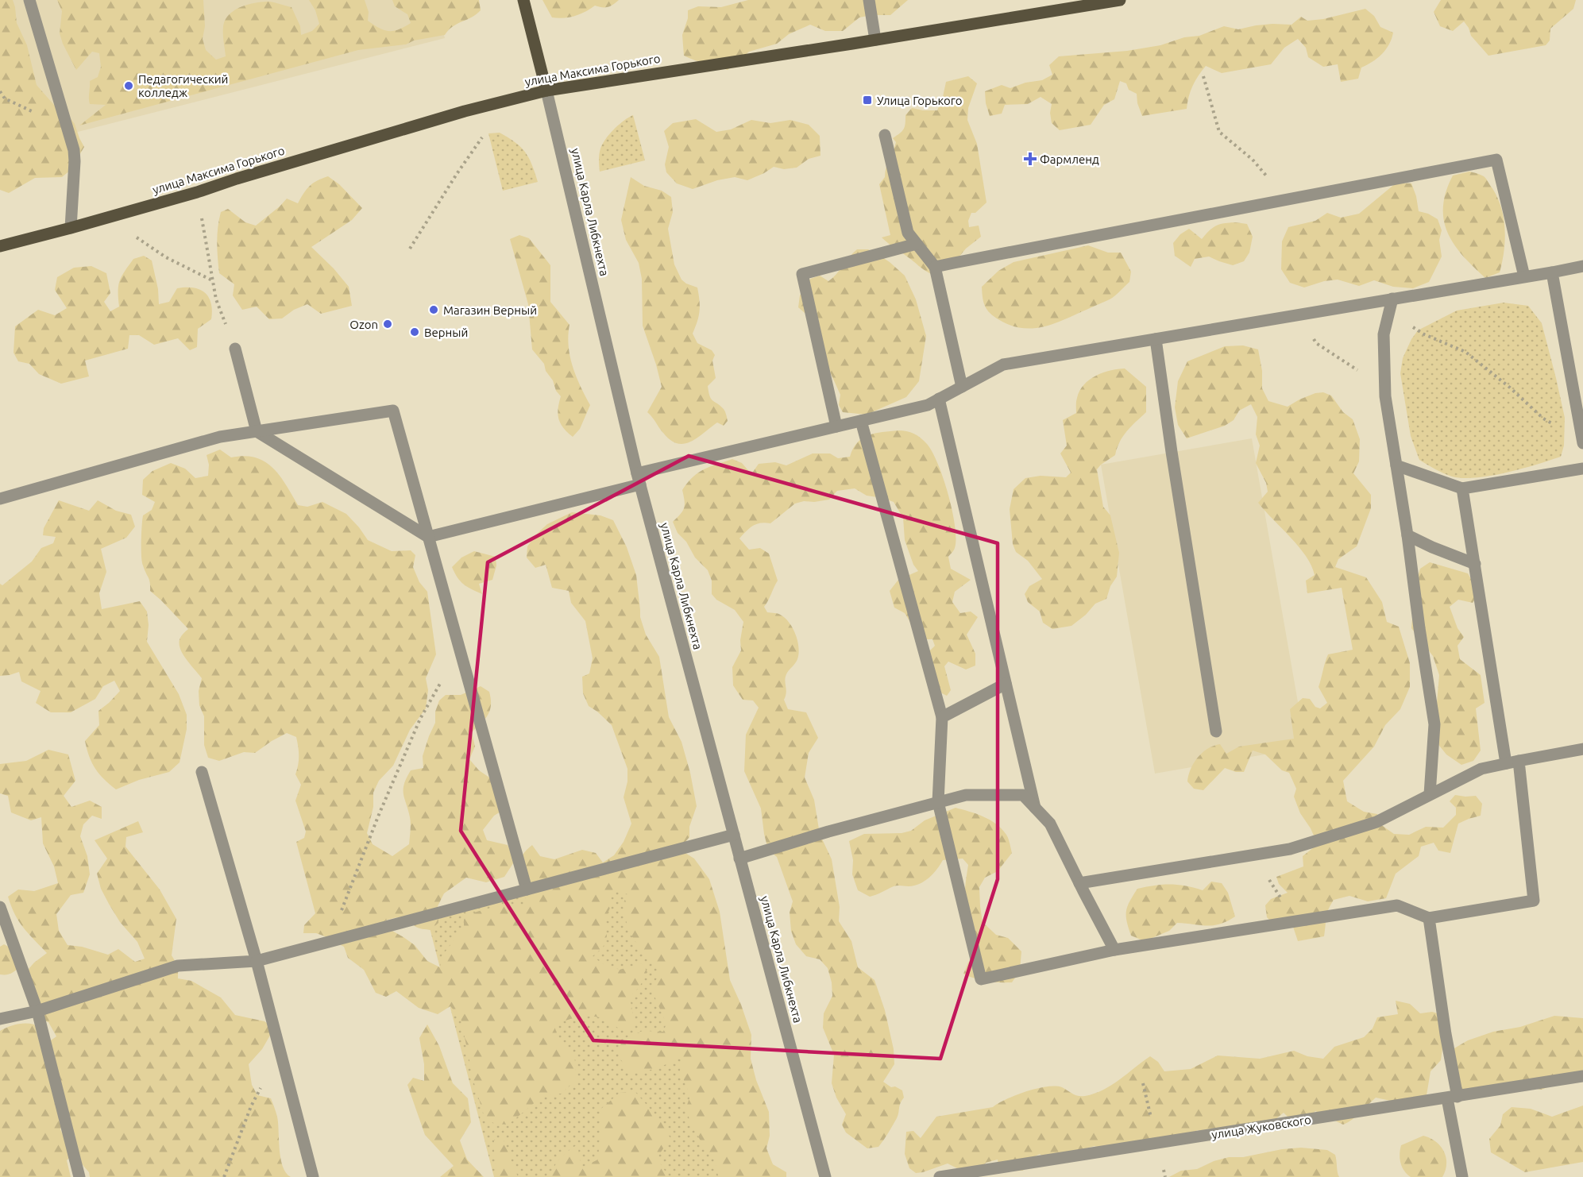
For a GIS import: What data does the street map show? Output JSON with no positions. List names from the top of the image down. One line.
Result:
{"streets":{"main road":["улица Максима Горького","улица Карла Либкнехта"],"street":["улица Жуковского"]},"crossings":[["улица Максима Горького","улица Карла Либкнехта"]],"places":{"other":["Педагогический колледж","Магазин Верный","Ozon","Верный"],"transit":["Улица Горького"],"health":["Фармленд"]}}
